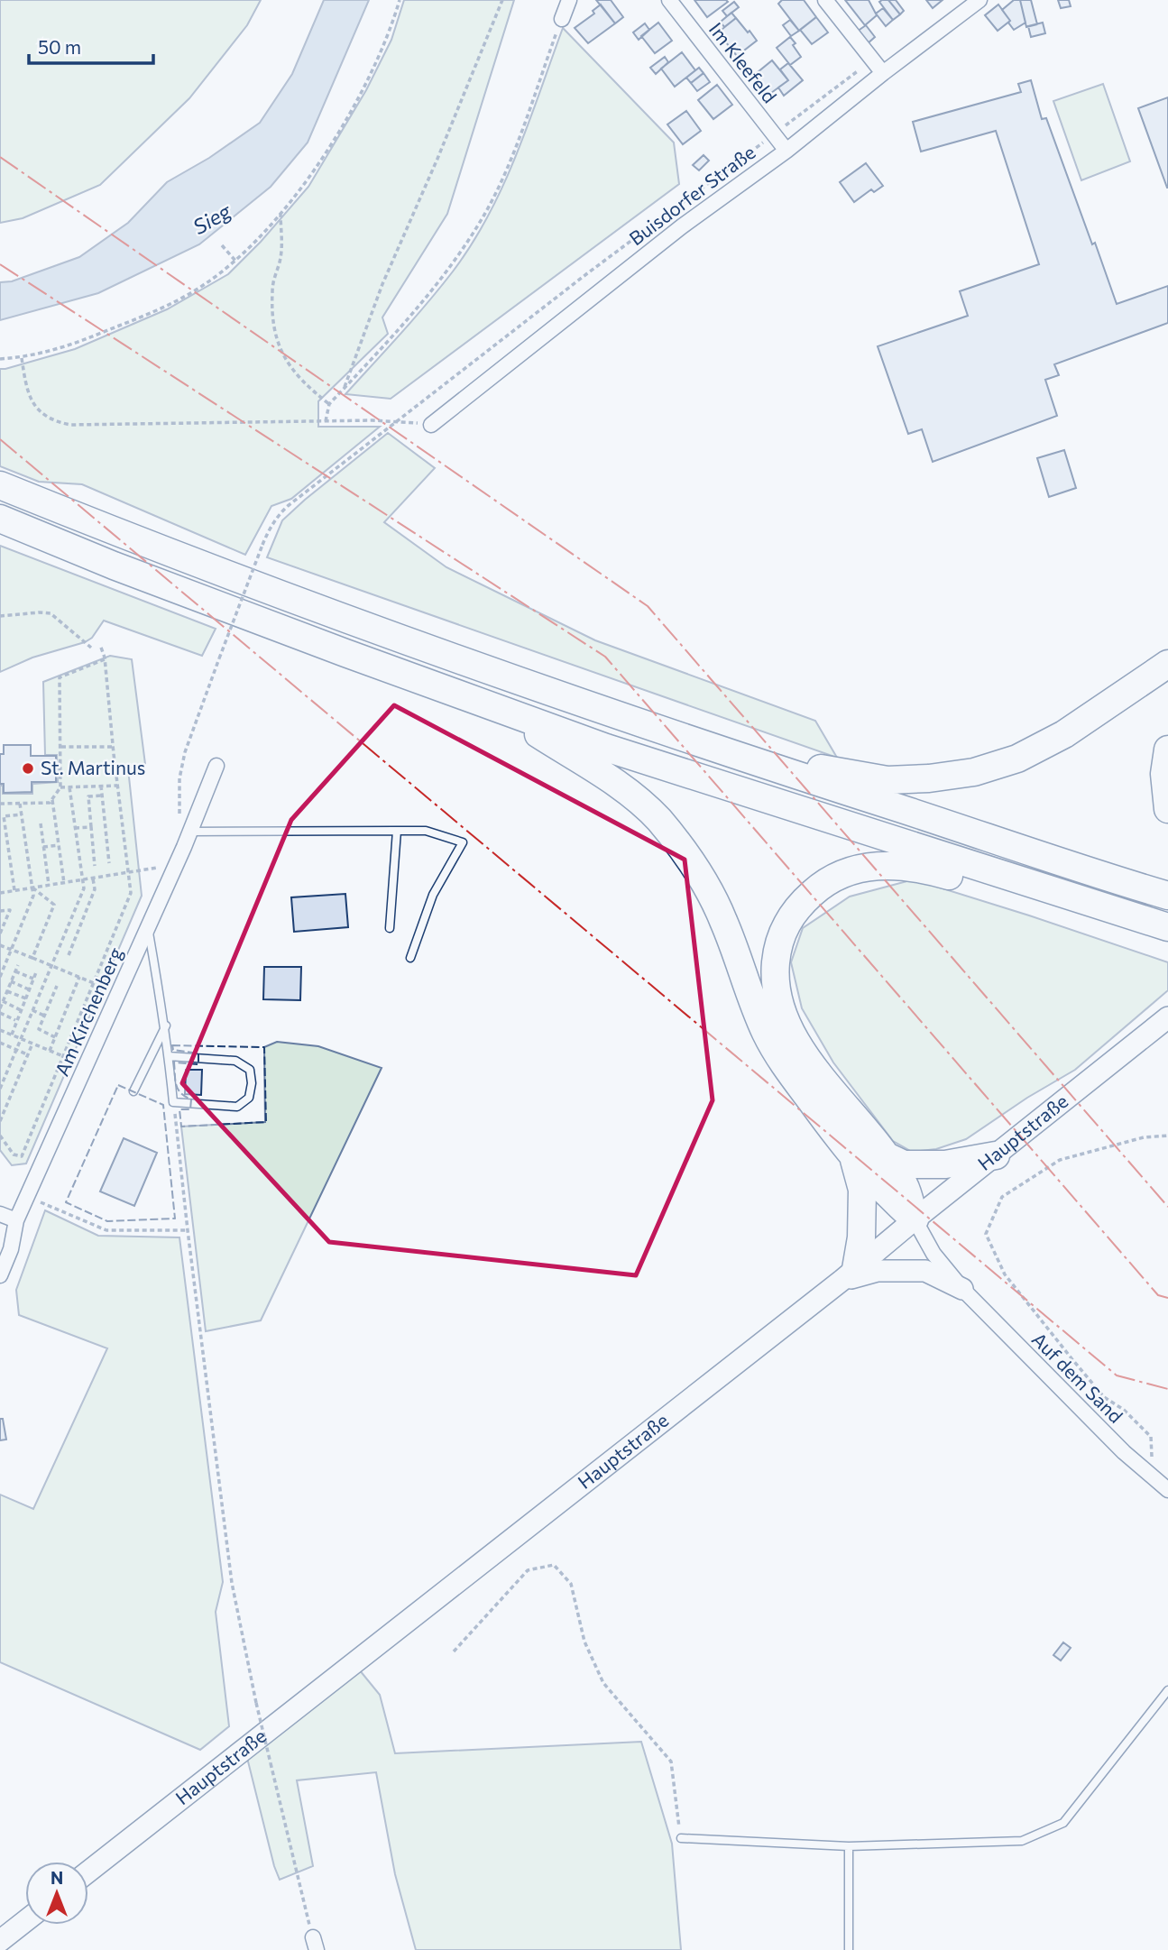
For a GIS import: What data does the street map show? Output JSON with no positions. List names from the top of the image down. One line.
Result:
{"streets":{"main road":["Hauptstraße"],"street":["Im Kleefeld","Buisdorfer Straße","Am Kirchenberg","Auf dem Sand"]},"crossings":[["Im Kleefeld","Buisdorfer Straße"],["Hauptstraße","Auf dem Sand"]],"water":["Sieg"],"places":["St. Martinus"],"scale_bar":"50 m","north":"top"}
